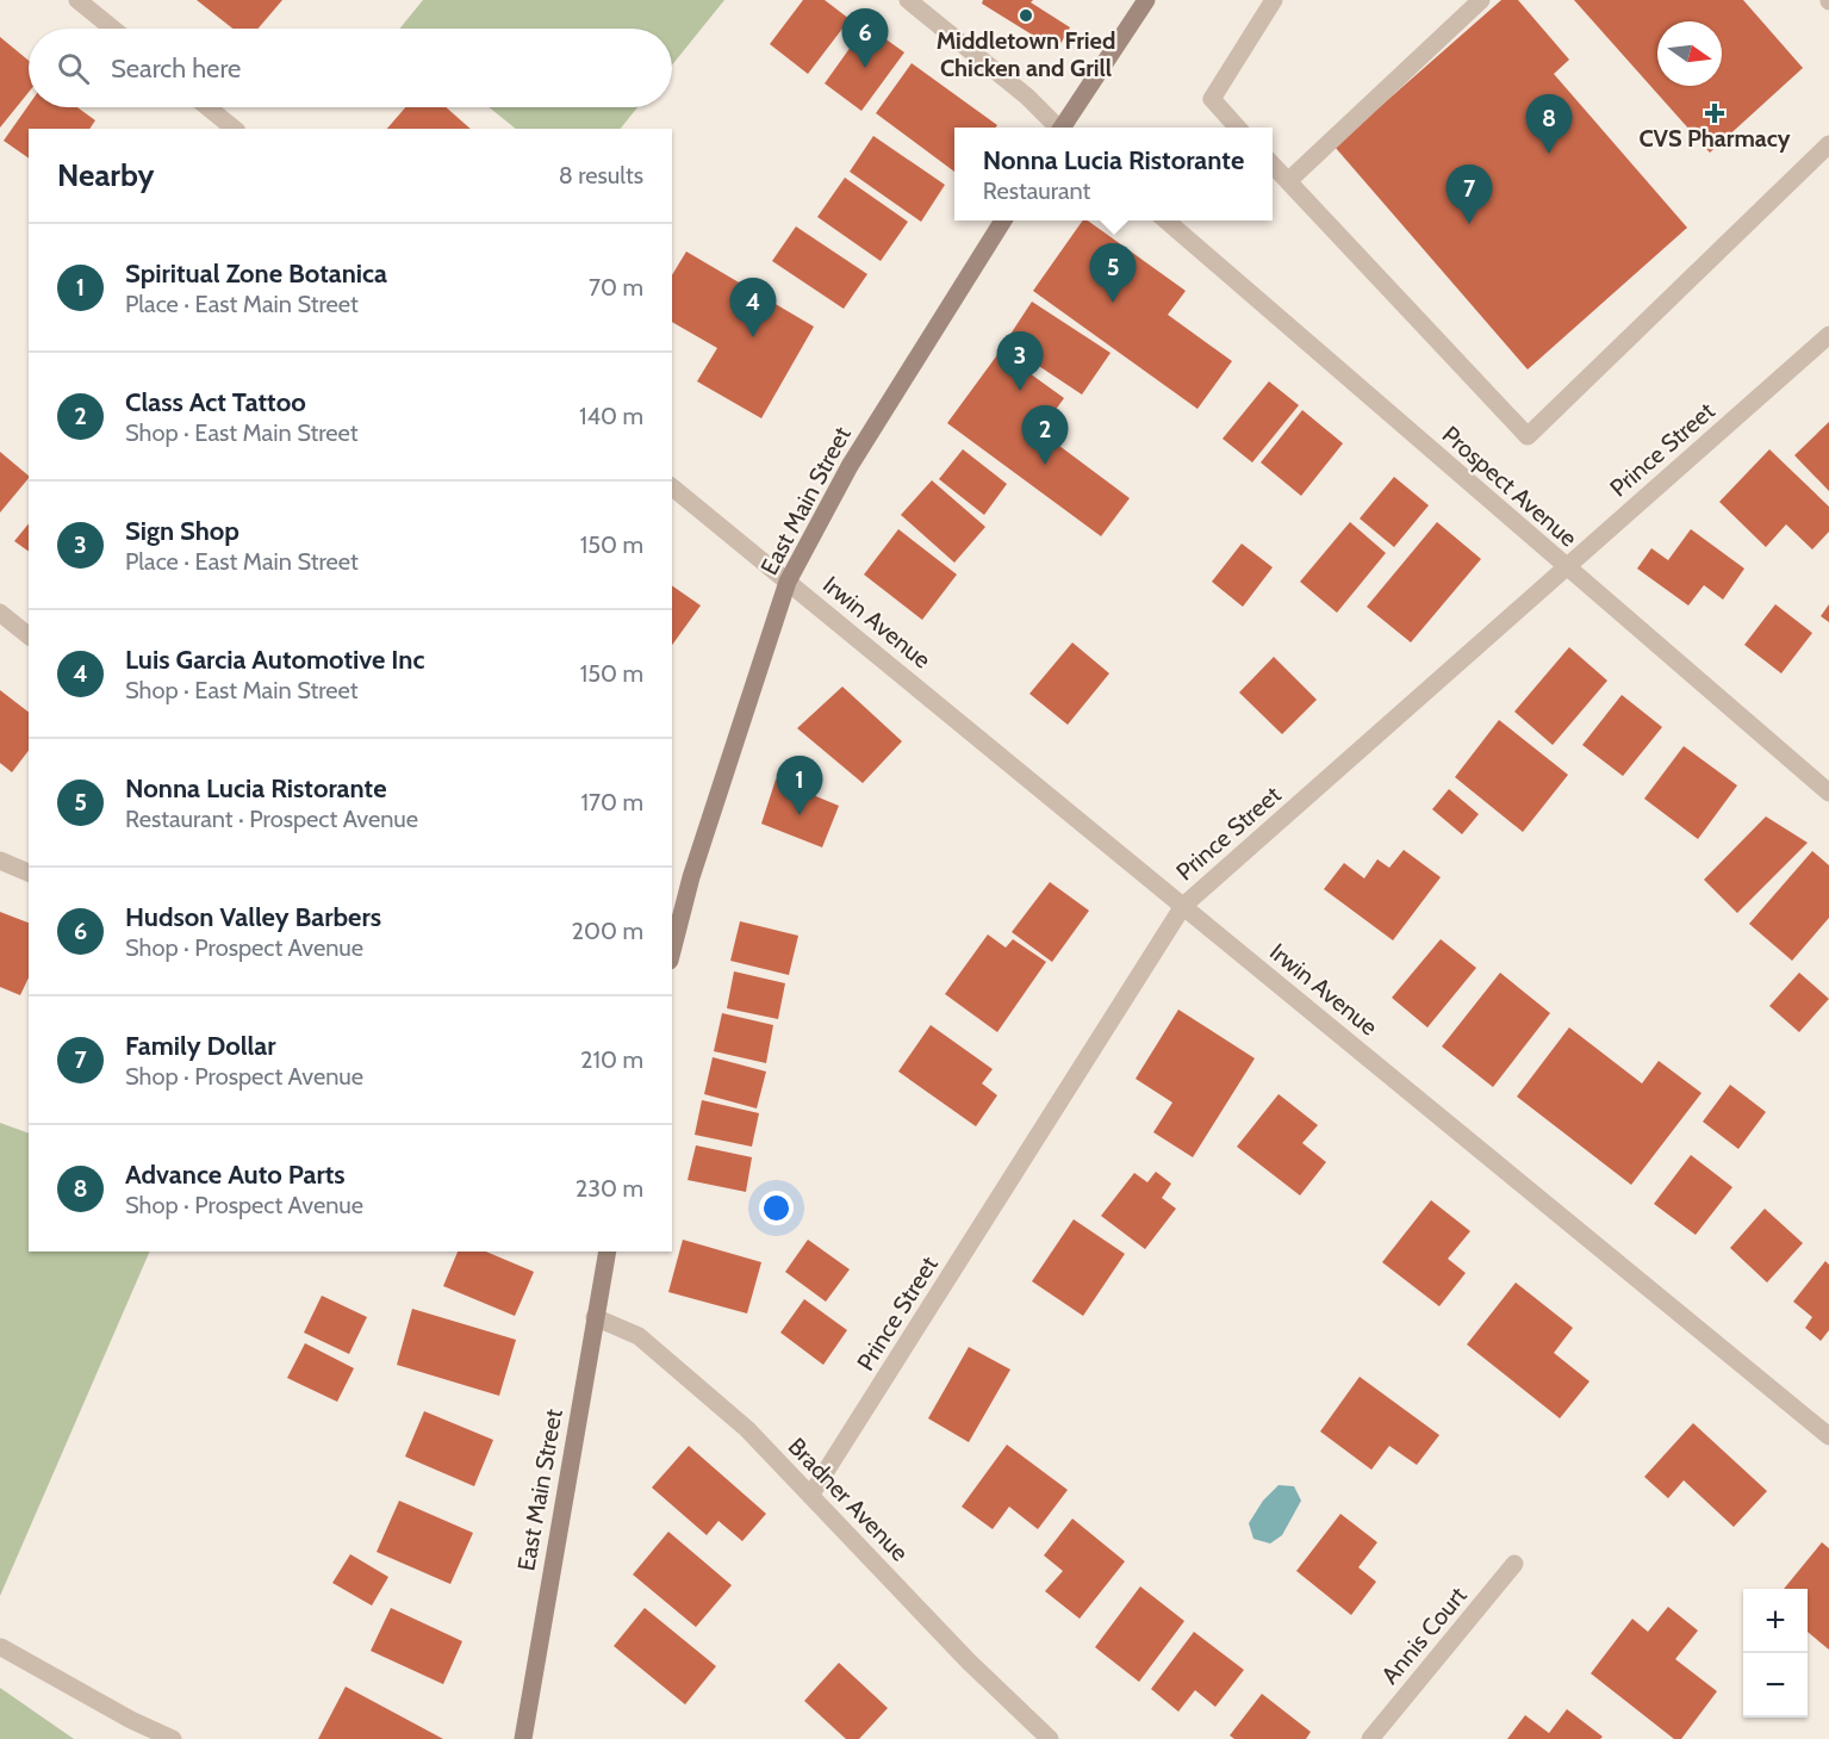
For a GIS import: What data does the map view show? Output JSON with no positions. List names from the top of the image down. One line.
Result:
{"streets":{"main road":["East Main Street"],"street":["Prince Street","Prospect Avenue","Irwin Avenue","Bradner Avenue","Annis Court"]},"crossings":[["Prince Street","Prospect Avenue"],["Prince Street","Irwin Avenue"],["Prince Street","Bradner Avenue"],["East Main Street","Irwin Avenue"],["East Main Street","Bradner Avenue"]],"places":{"other":["Middletown Fried Chicken and Grill"],"health":["CVS Pharmacy"]},"north":"right","page":{"pins":["6","8","7","5","4","3","2","1"],"search":"Search here","popup":["Nonna Lucia Ristorante","Restaurant"],"heading":["Nearby","8 results"],"list":[{"mark":"1","name":"Spiritual Zone Botanica","note":"Place · East Main Street","value":"70 m"},{"mark":"2","name":"Class Act Tattoo","note":"Shop · East Main Street","value":"140 m"},{"mark":"3","name":"Sign Shop","note":"Place · East Main Street","value":"150 m"},{"mark":"4","name":"Luis Garcia Automotive Inc","note":"Shop · East Main Street","value":"150 m"},{"mark":"5","name":"Nonna Lucia Ristorante","note":"Restaurant · Prospect Avenue","value":"170 m"},{"mark":"6","name":"Hudson Valley Barbers","note":"Shop · Prospect Avenue","value":"200 m"},{"mark":"7","name":"Family Dollar","note":"Shop · Prospect Avenue","value":"210 m"},{"mark":"8","name":"Advance Auto Parts","note":"Shop · Prospect Avenue","value":"230 m"}],"map_buttons":["+","−"]}}
